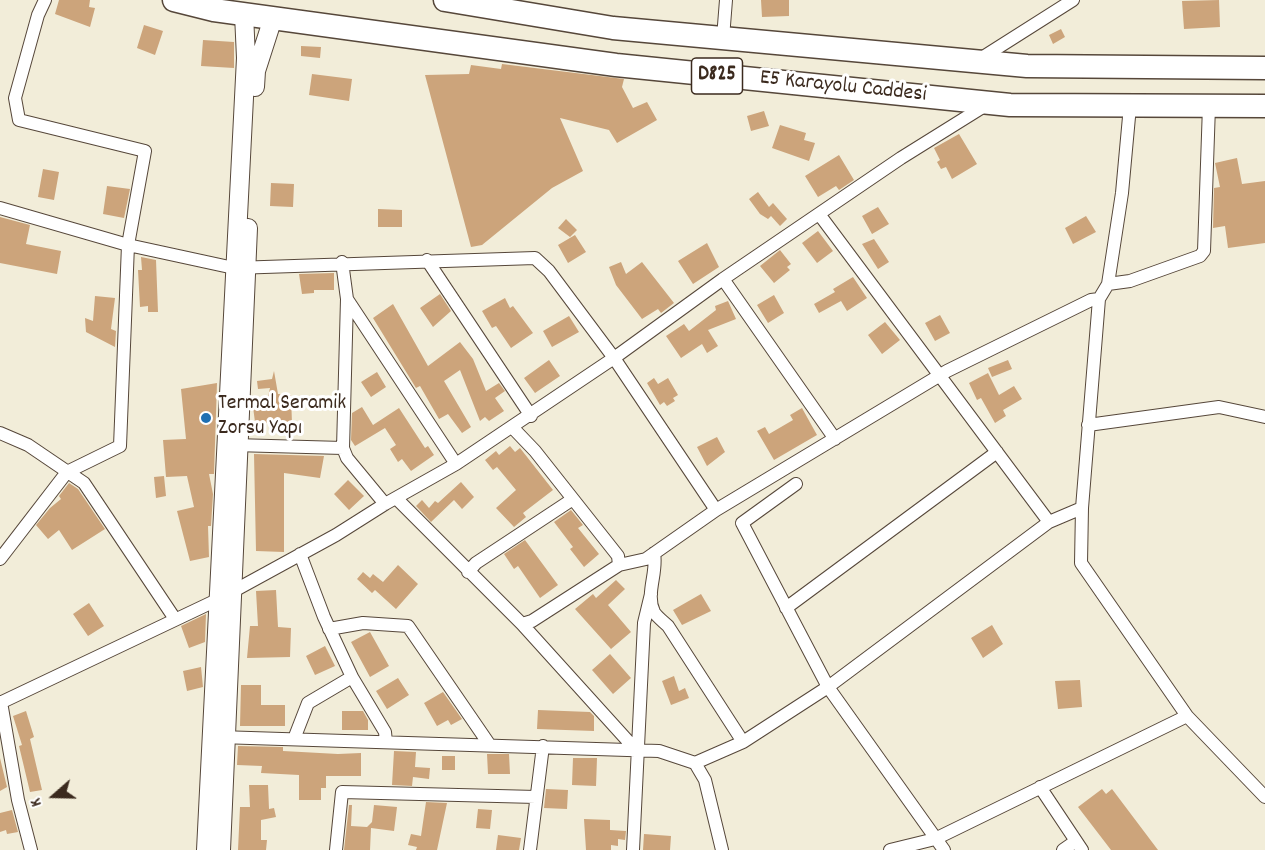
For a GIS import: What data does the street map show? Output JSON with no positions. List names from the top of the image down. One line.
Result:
{"streets":{"highway":["D825","E5 Karayolu Caddesi"]},"places":["Termal Seramik Zorsu Yapı"],"north":"left"}
